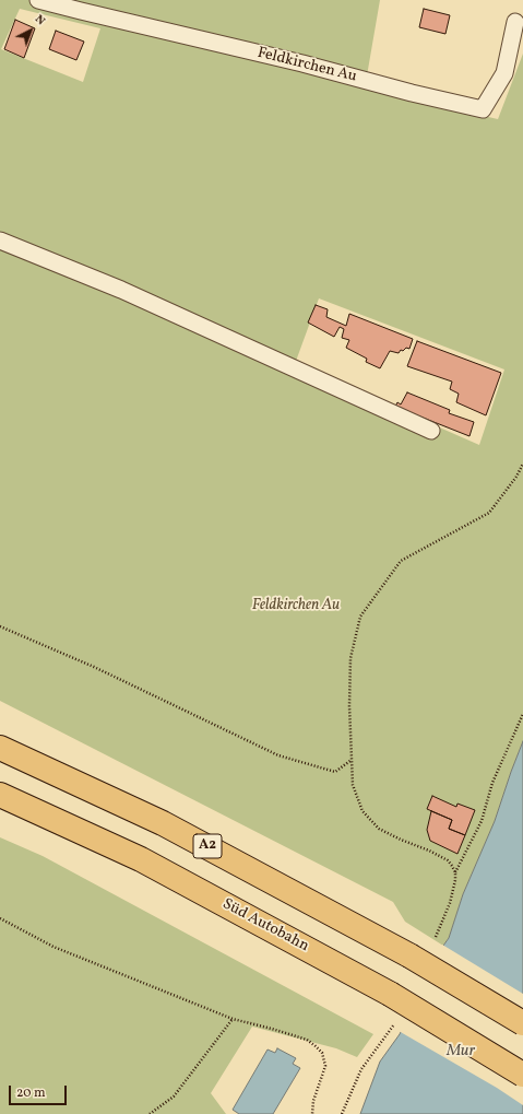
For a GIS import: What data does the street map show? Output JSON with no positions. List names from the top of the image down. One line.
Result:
{"streets":{"highway":["A2","Süd Autobahn"],"street":["Feldkirchen Au"]},"water":["Mur"],"parks":["Feldkirchen Au"],"scale_bar":"20 m","north":"top right"}
